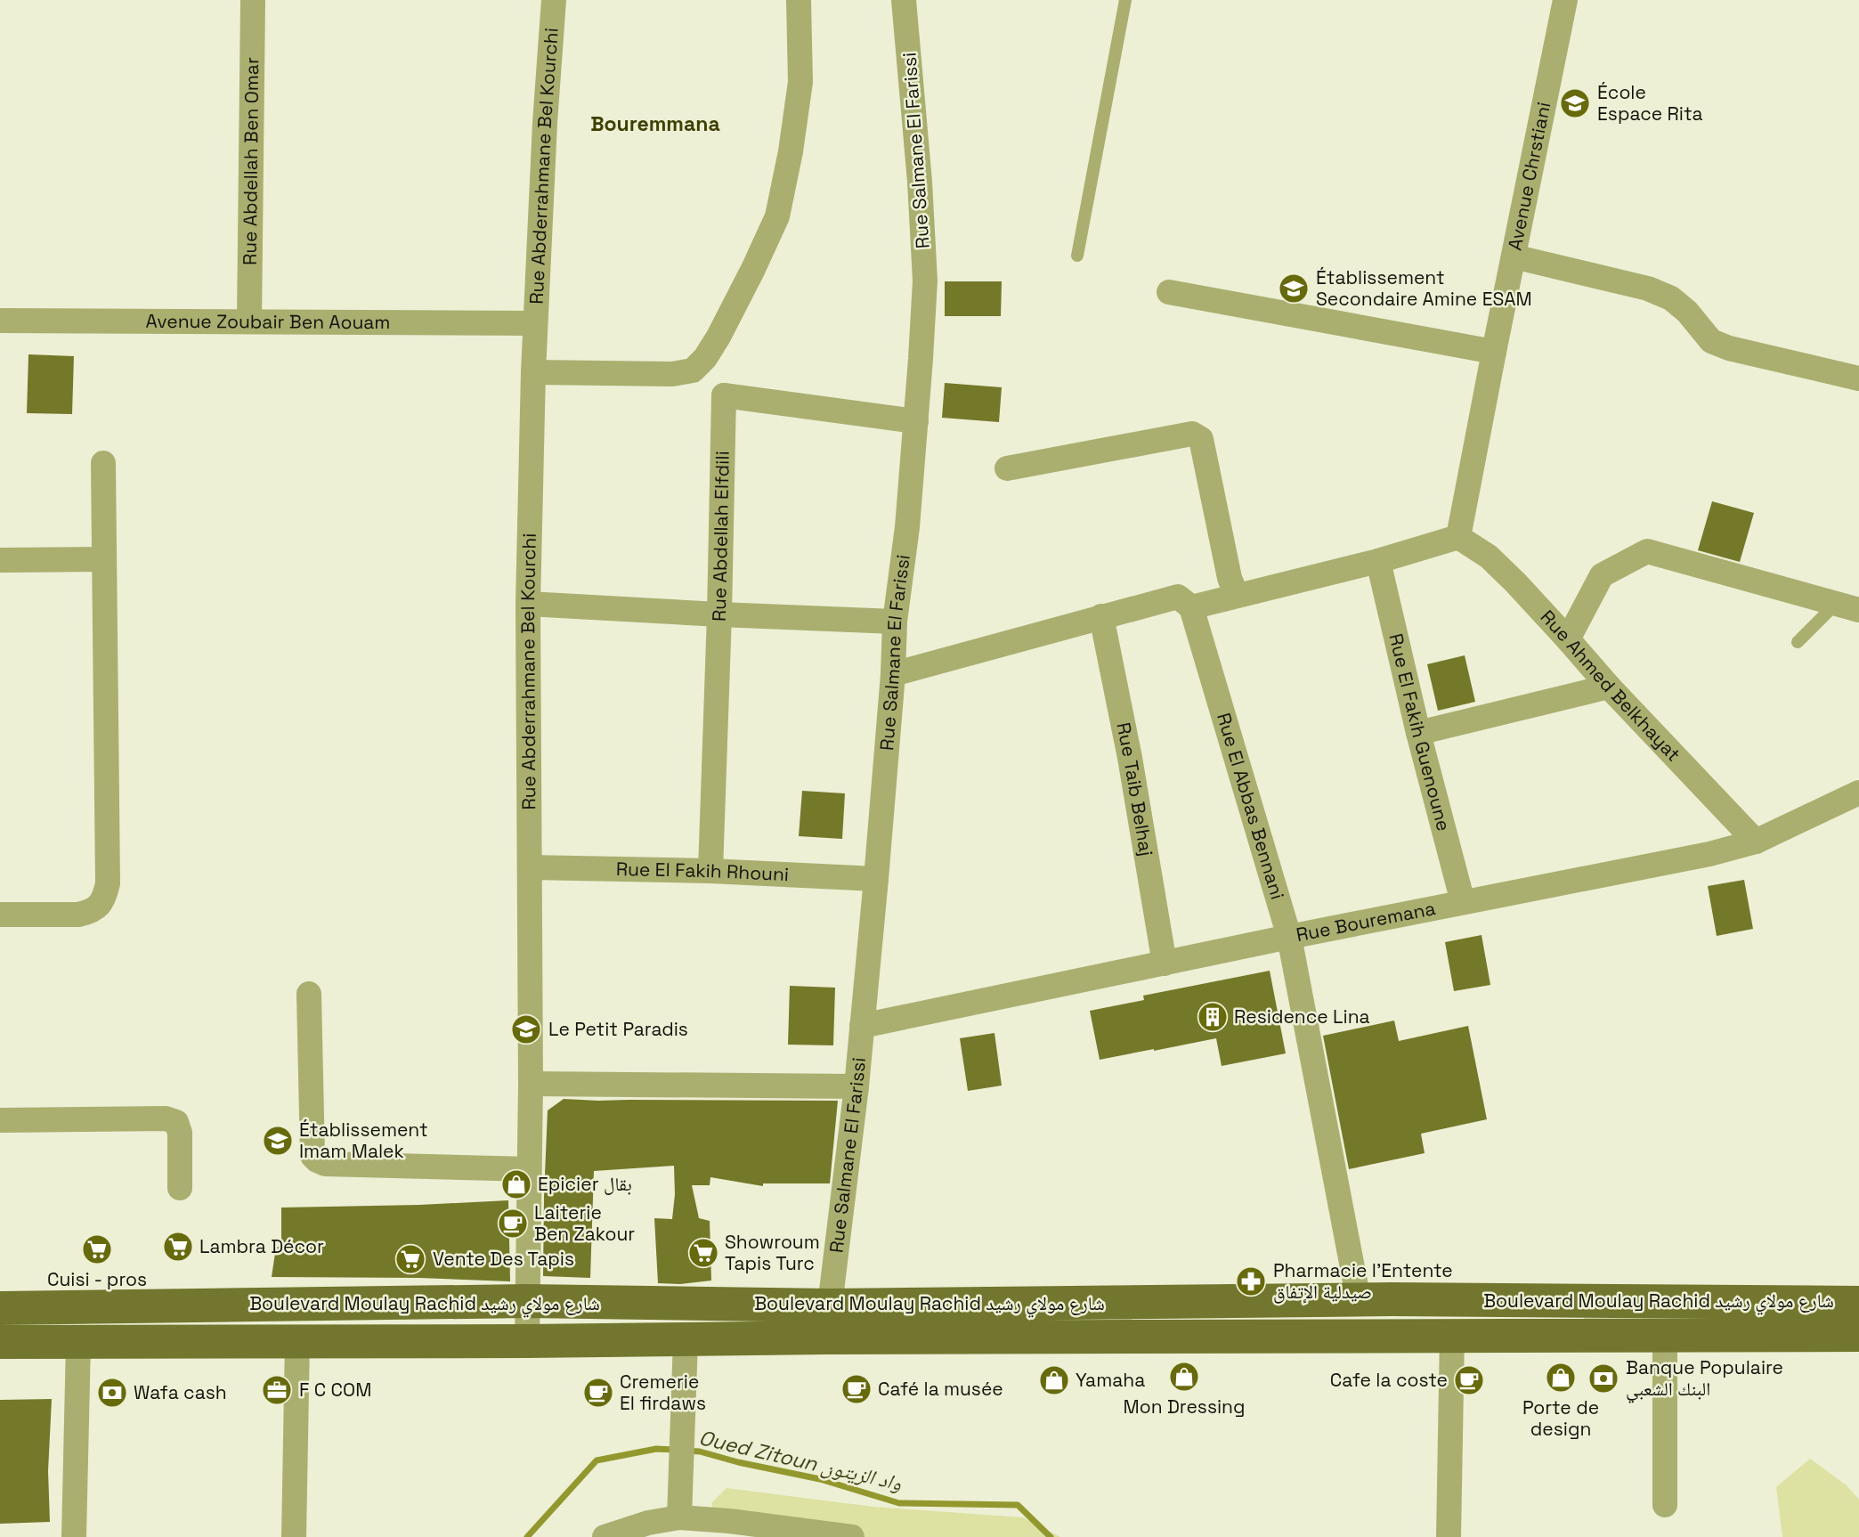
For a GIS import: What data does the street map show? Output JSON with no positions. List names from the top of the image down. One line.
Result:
{"streets":{"main road":["Boulevard Moulay Rachid شارع مولاي رشيد"],"street":["Rue Salmane El Farissi","Rue Abdellah Ben Omar","Rue Abderrahmane Bel Kourchi","Avenue Chrstiani","Avenue Zoubair Ben Aouam","Rue Abdellah Elfdili","Rue Ahmed Belkhayat","Rue El Fakih Guenoune","Rue Taib Belhaj","Rue El Abbas Bennani","Rue El Fakih Rhouni","Rue Bouremana"]},"crossings":[["Rue Salmane El Farissi","Rue El Fakih Rhouni"],["Rue Salmane El Farissi","Rue Bouremana"],["Rue Salmane El Farissi","Boulevard Moulay Rachid شارع مولاي رشيد"],["Rue Abdellah Ben Omar","Avenue Zoubair Ben Aouam"],["Rue Abderrahmane Bel Kourchi","Avenue Zoubair Ben Aouam"],["Rue Abderrahmane Bel Kourchi","Rue El Fakih Rhouni"],["Rue Abderrahmane Bel Kourchi","Boulevard Moulay Rachid شارع مولاي رشيد"],["Avenue Chrstiani","Rue Ahmed Belkhayat"],["Rue Abdellah Elfdili","Rue El Fakih Rhouni"],["Rue Ahmed Belkhayat","Rue Bouremana"],["Rue El Fakih Guenoune","Rue Bouremana"],["Rue Taib Belhaj","Rue Bouremana"],["Rue El Abbas Bennani","Rue Bouremana"],["Rue El Abbas Bennani","Boulevard Moulay Rachid شارع مولاي رشيد"]],"districts":["Bouremmana"],"water":["Oued Zitoun واد الزيتون"],"places":{"school or university":["École Espace Rita","Établissement Secondaire Amine ESAM","Le Petit Paradis","Établissement Imam Malek"],"building":["Residence Lina"],"shop":["Epicier بقال","Mon Dressing","Porte de design","Yamaha"],"cafe":["Laiterie Ben Zakour","Cafe la coste","Café la musée","Cremerie El firdaws"],"supermarket":["Lambra Décor","Cuisi - pros","Showroum Tapis Turc","Vente Des Tapis"],"pharmacy":["Pharmacie l'Entente صيدلية الإتفاق"],"bank":["Banque Populaire البنك الشعبي","Wafa cash"],"office":["F C COM"]}}
